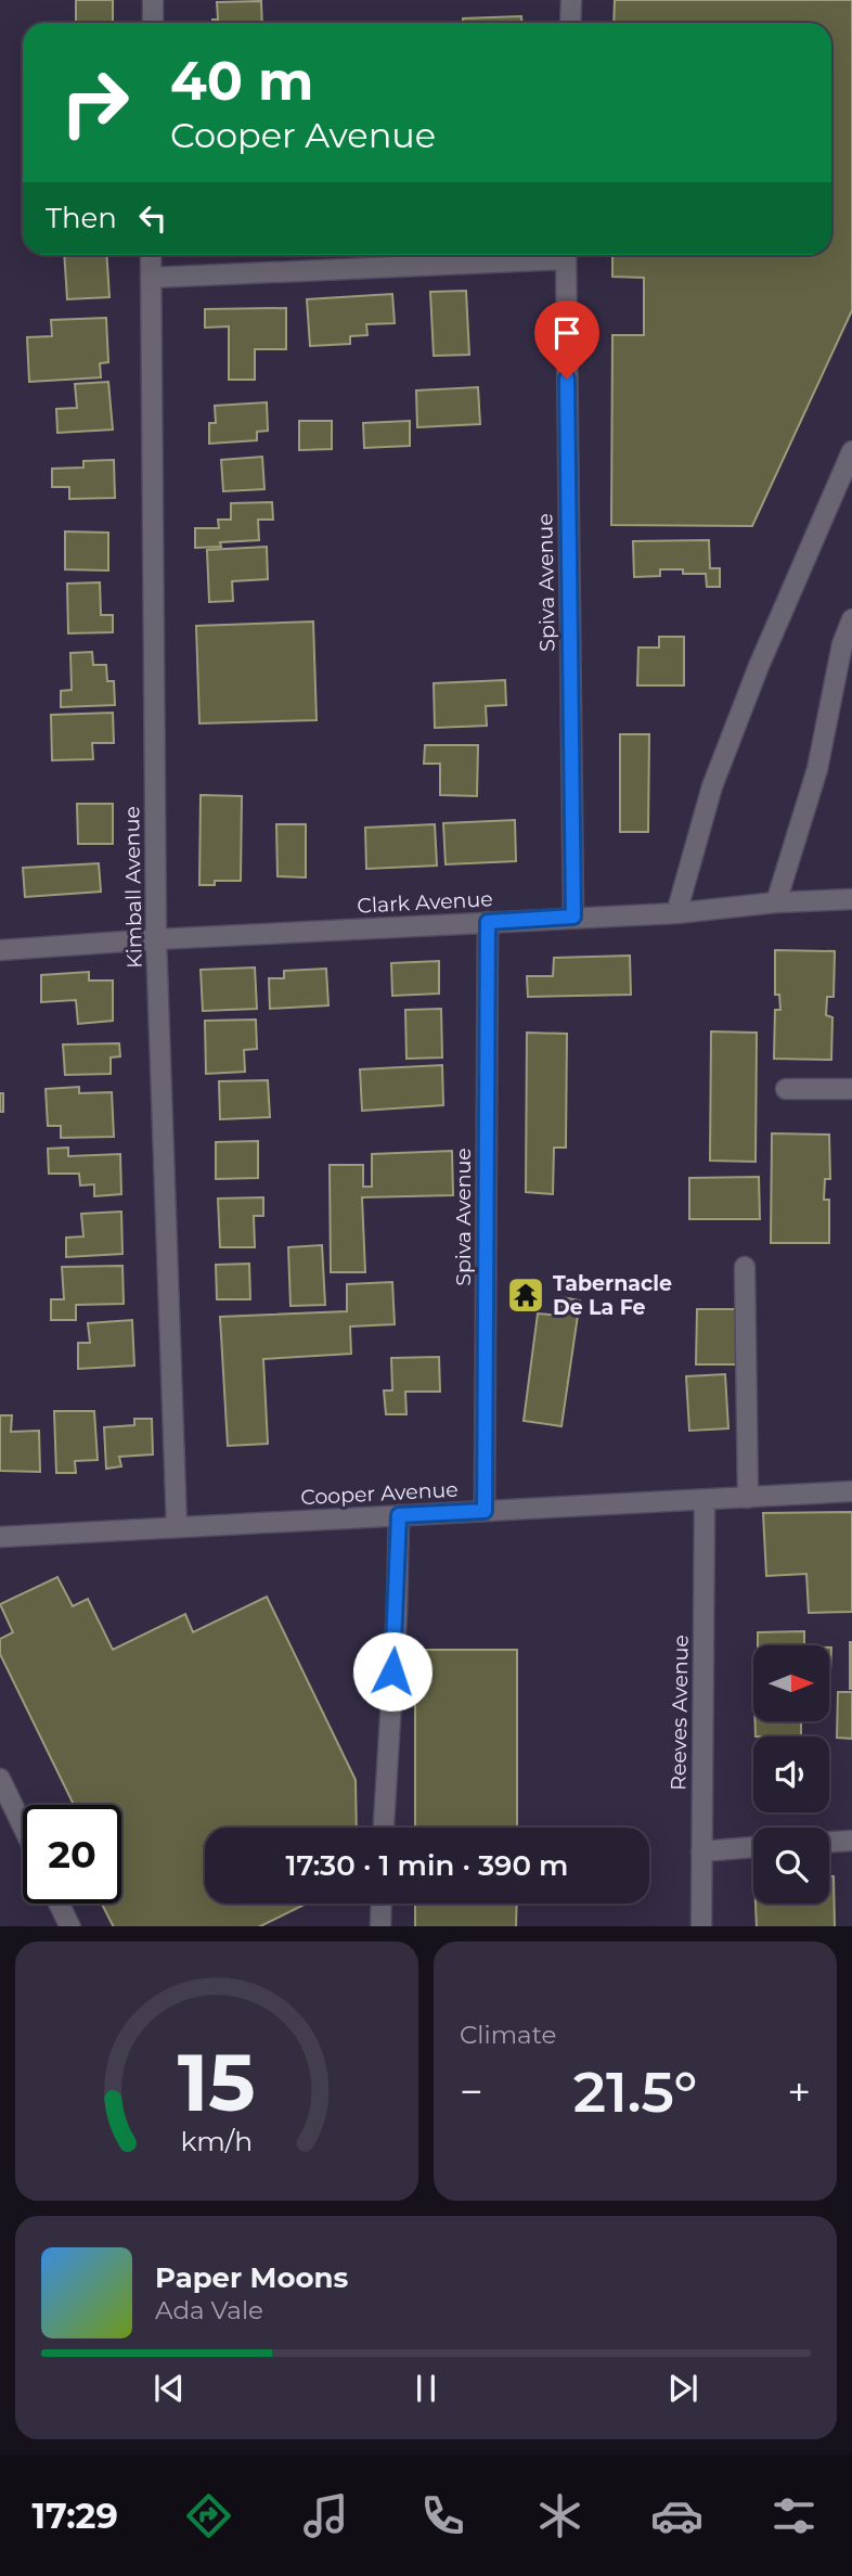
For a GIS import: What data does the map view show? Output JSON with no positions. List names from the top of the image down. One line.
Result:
{"streets":{"street":["Spiva Avenue","Kimball Avenue","Clark Avenue","Cooper Avenue","Reeves Avenue"]},"crossings":[["Spiva Avenue","Clark Avenue"],["Spiva Avenue","Cooper Avenue"],["Kimball Avenue","Clark Avenue"],["Kimball Avenue","Cooper Avenue"],["Cooper Avenue","Reeves Avenue"]],"places":{"temple":["Tabernacle De La Fe"]},"north":"right","page":{"turn":["40 m","Cooper Avenue"],"then":"Then","limit":"20","trip":"17:30 · 1 min · 390 m","tile":"Climate","heat":["−","21.5°","+"],"song":["Paper Moons","Ada Vale"],"tabs":"17:29","gauge":["15","km/h"]}}
